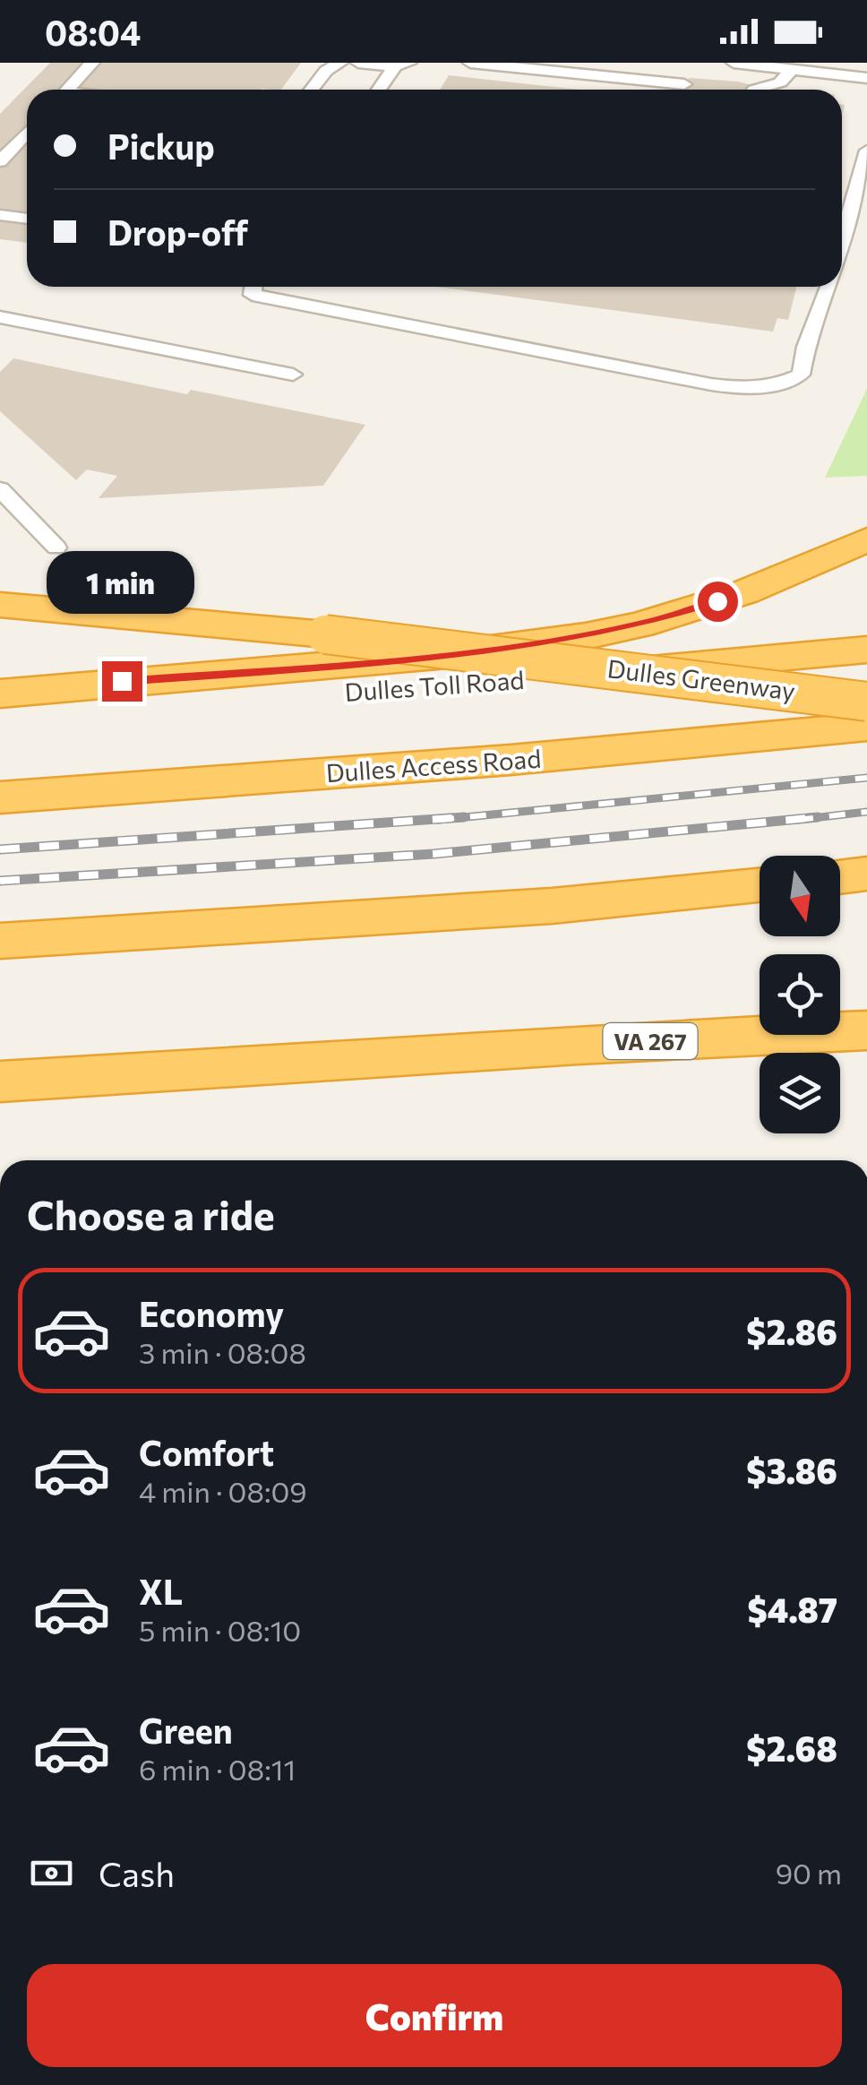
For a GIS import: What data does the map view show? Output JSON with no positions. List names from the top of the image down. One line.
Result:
{"streets":{"highway":["Dulles Greenway","Dulles Toll Road","Dulles Access Road","VA 267"]},"north":"bottom","page":{"status":"08:04","banner":["Pickup","Drop-off"],"bubble":"1 min","heading":"Choose a ride","list":[{"name":"Economy","note":"3 min · 08:08","value":"$2.86"},{"name":"Comfort","note":"4 min · 08:09","value":"$3.86"},{"name":"XL","note":"5 min · 08:10","value":"$4.87"},{"name":"Green","note":"6 min · 08:11","value":"$2.68"}],"pay":["Cash","90 m"],"buttons":"Confirm"}}
